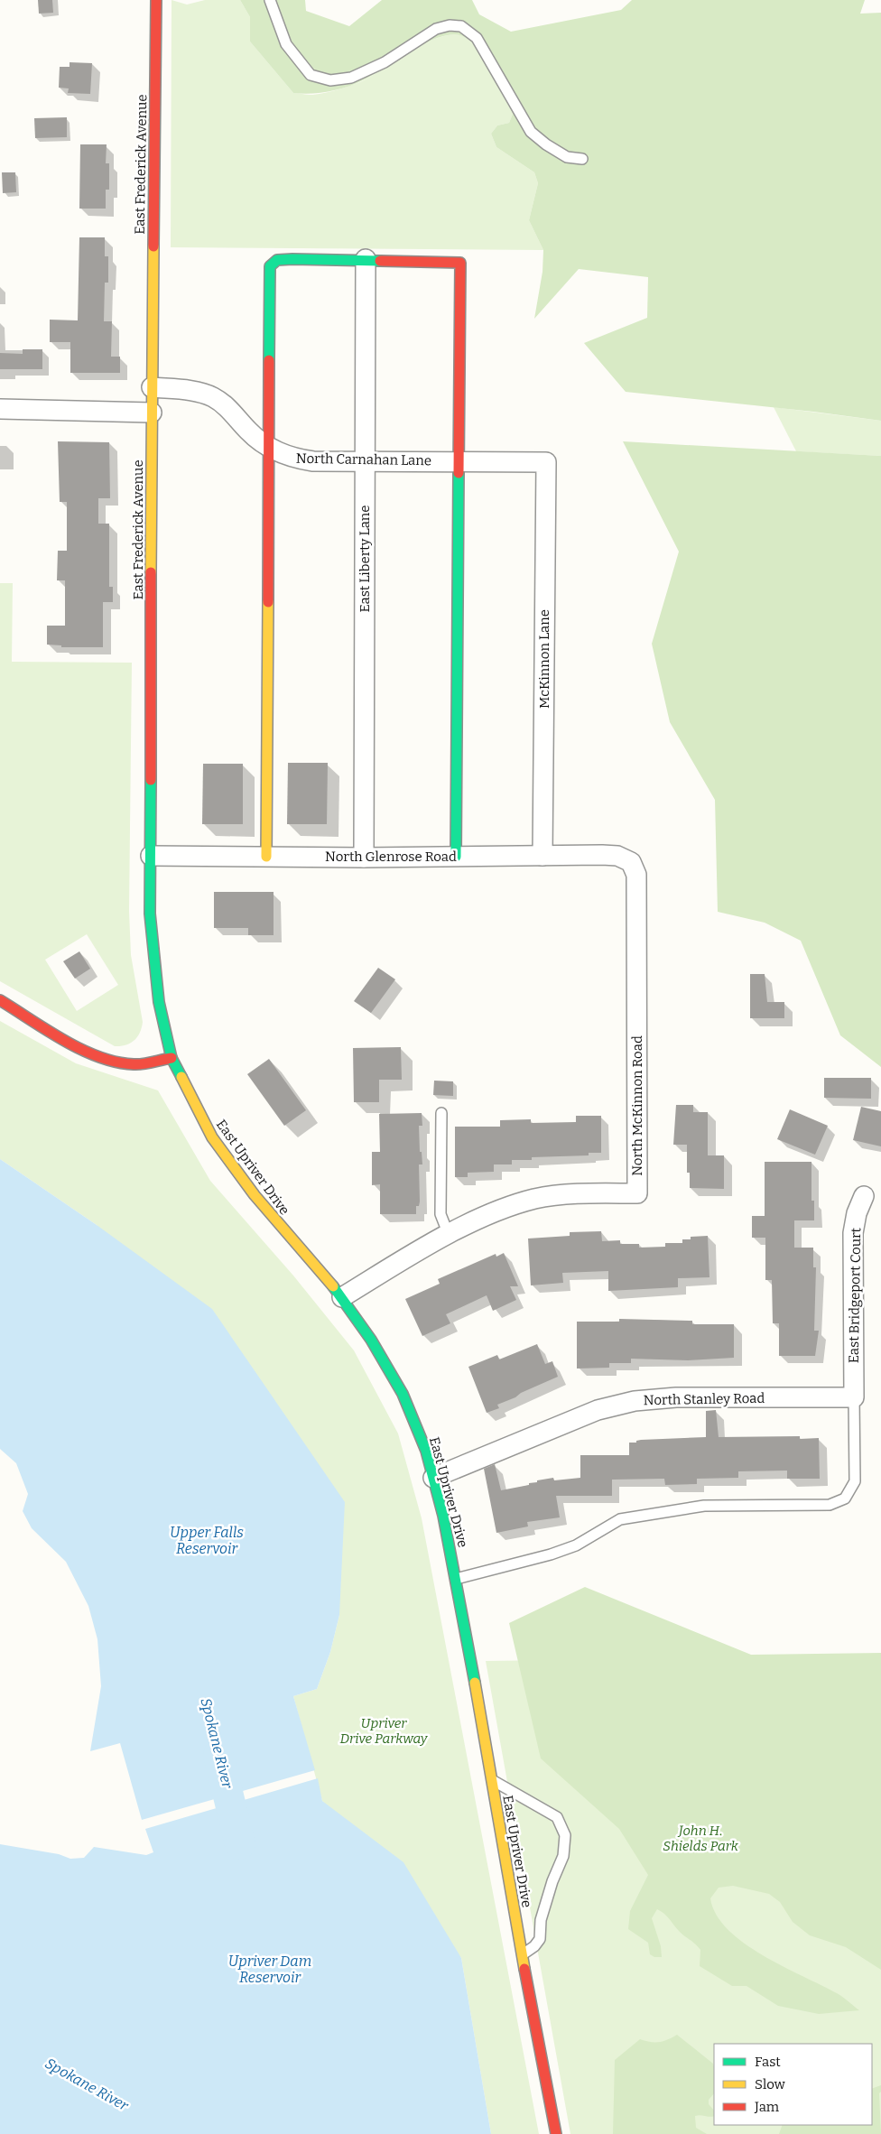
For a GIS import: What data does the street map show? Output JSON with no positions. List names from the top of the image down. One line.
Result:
{"streets":{"main road":["East Frederick Avenue","East Upriver Drive"],"street":["North Carnahan Lane","East Liberty Lane","McKinnon Lane","North Glenrose Road","North McKinnon Road","East Bridgeport Court","North Stanley Road"]},"crossings":[["East Frederick Avenue","North Carnahan Lane"],["East Frederick Avenue","North Glenrose Road"],["East Frederick Avenue","East Upriver Drive"],["North Carnahan Lane","East Liberty Lane"],["North Carnahan Lane","McKinnon Lane"],["East Liberty Lane","North Glenrose Road"],["McKinnon Lane","North Glenrose Road"],["North Glenrose Road","North McKinnon Road"],["North McKinnon Road","East Upriver Drive"],["East Upriver Drive","North Stanley Road"],["East Bridgeport Court","North Stanley Road"]],"water":["Upper Falls Reservoir","Spokane River","Upriver Dam Reservoir"],"parks":["Upriver Drive Parkway","John H. Shields Park"],"legend":["Fast","Slow","Jam"]}
